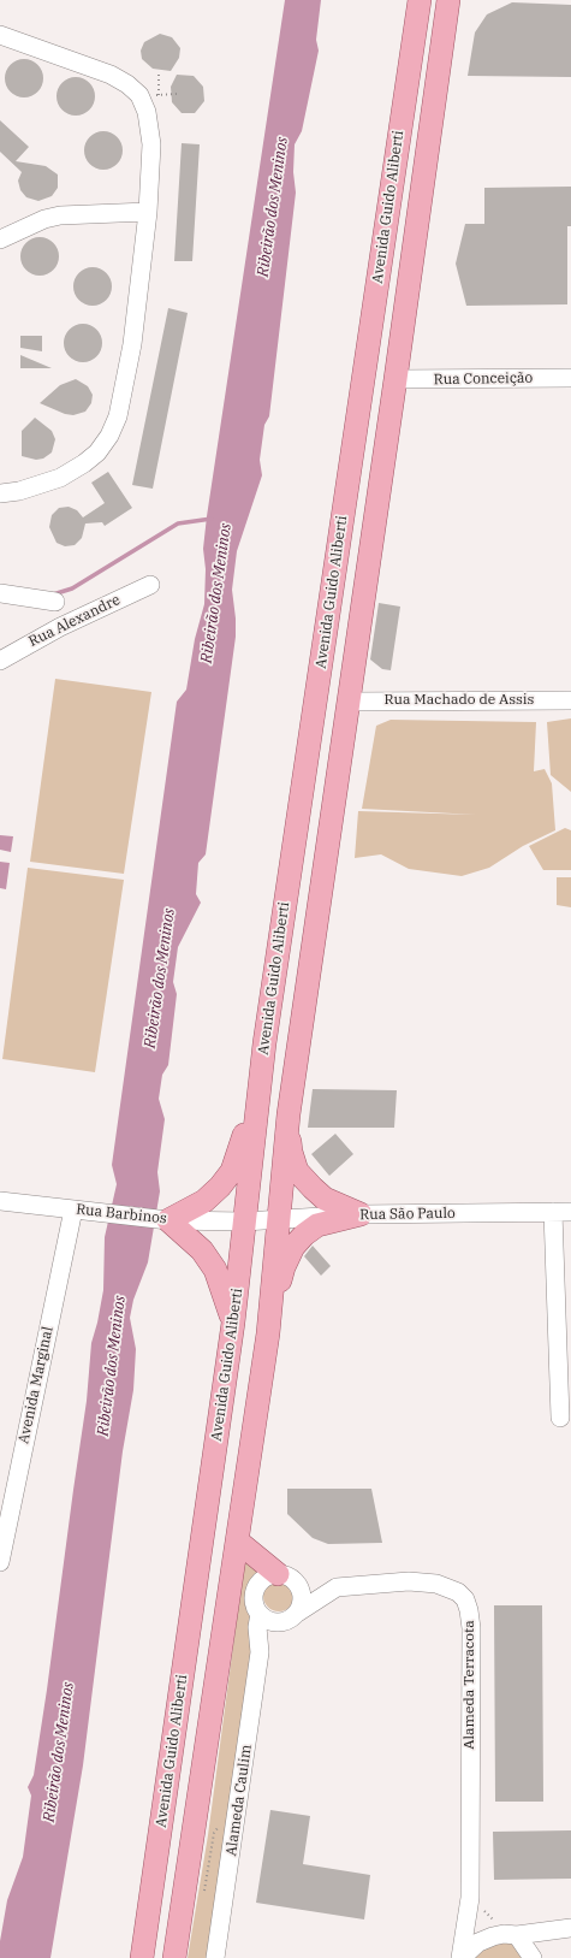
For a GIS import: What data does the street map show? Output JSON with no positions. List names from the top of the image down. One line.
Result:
{"streets":{"main road":["Avenida Guido Aliberti"],"street":["Rua Conceição","Rua Alexandre","Rua Machado de Assis","Rua Barbinos","Rua São Paulo","Avenida Marginal","Alameda Terracota","Alameda Caulim"]},"crossings":[["Avenida Guido Aliberti","Rua Barbinos"],["Avenida Guido Aliberti","Rua São Paulo"],["Rua Barbinos","Rua São Paulo"],["Rua Barbinos","Avenida Marginal"],["Alameda Terracota","Alameda Caulim"]],"water":["Ribeirão dos Meninos"]}
